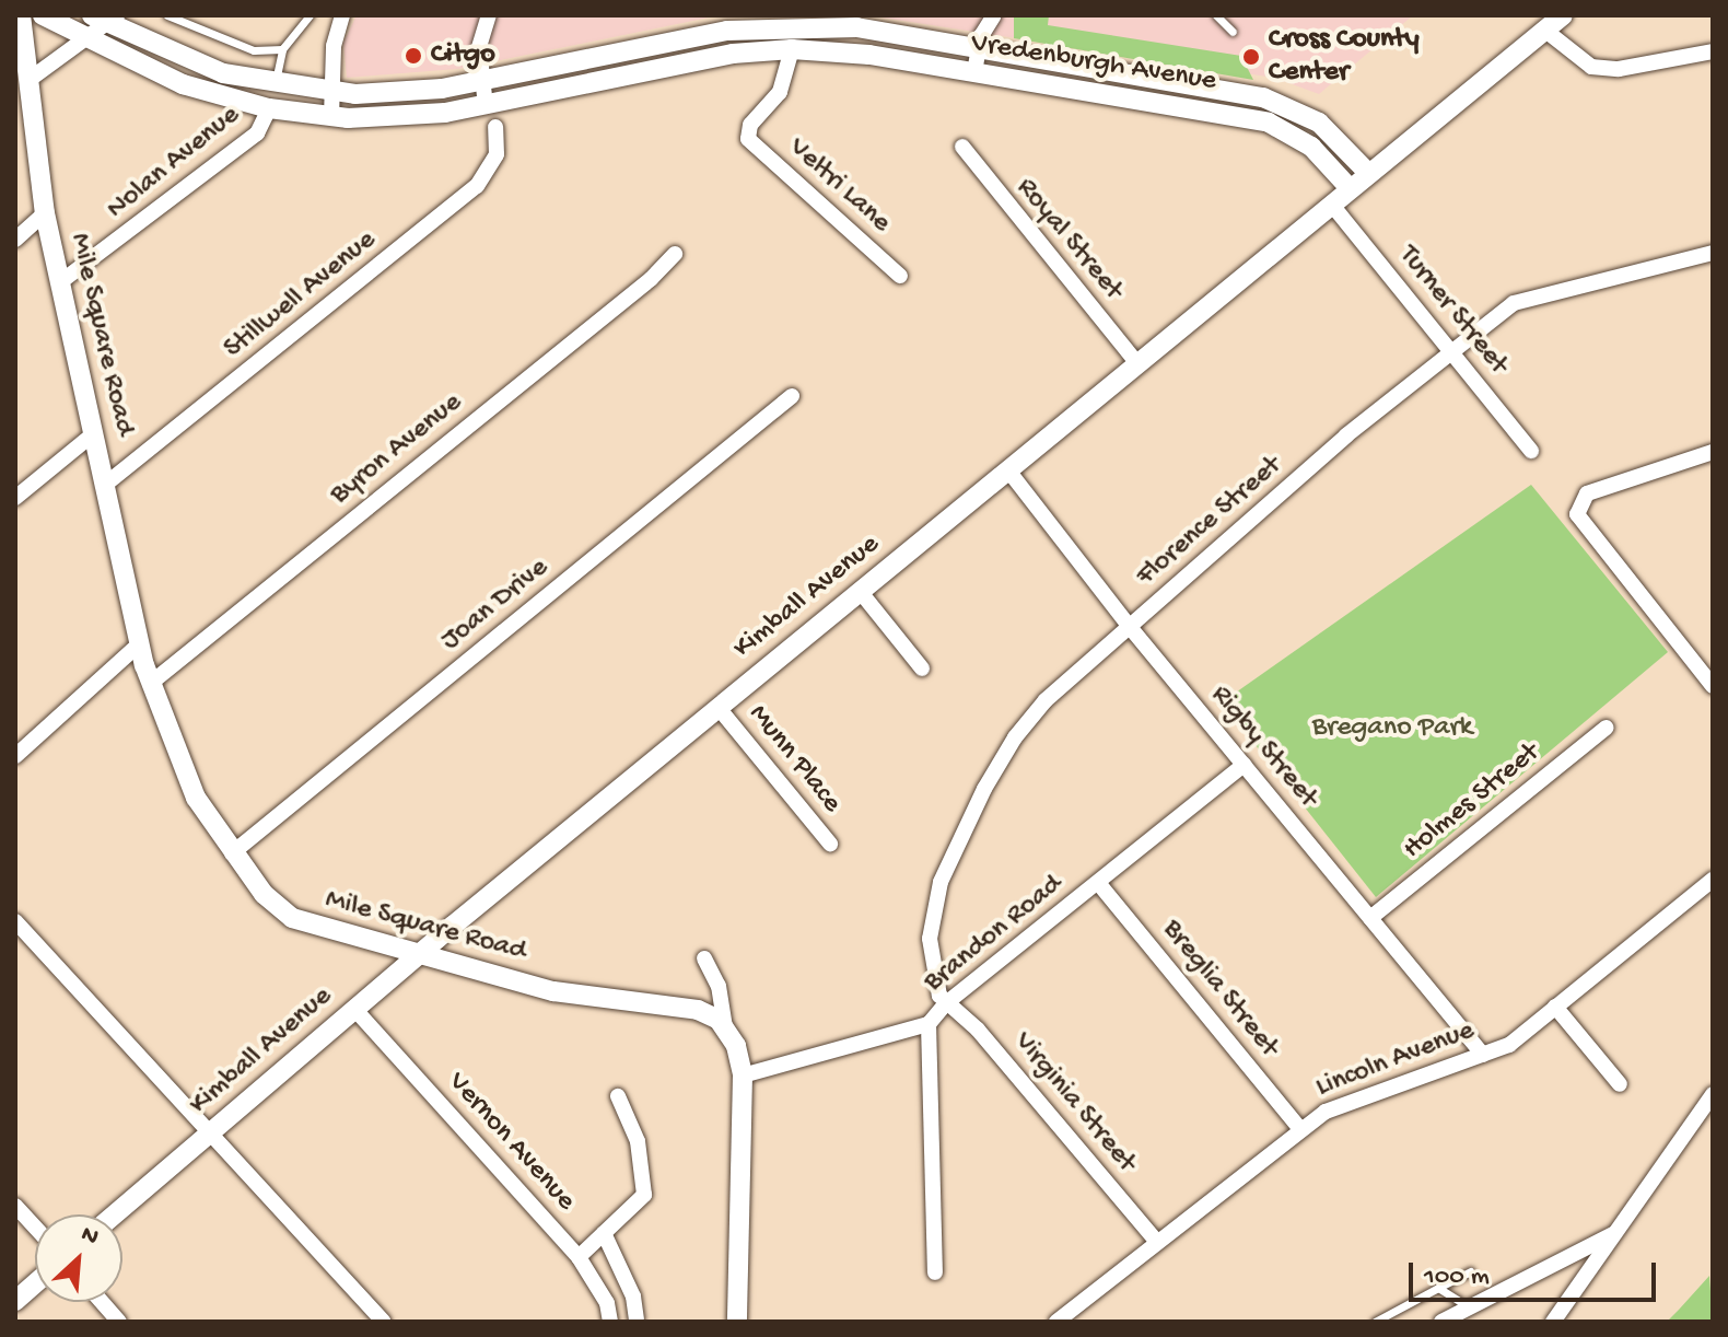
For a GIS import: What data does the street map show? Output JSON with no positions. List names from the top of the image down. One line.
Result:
{"streets":{"street":["Vredenburgh Avenue","Nolan Avenue","Veltri Lane","Royal Street","Stillwell Avenue","Turner Street","Mile Square Road","Byron Avenue","Florence Street","Kimball Avenue","Joan Drive","Rigby Street","Munn Place","Holmes Street","Brandon Road","Breglia Street","Lincoln Avenue","Virginia Street","Vernon Avenue"]},"crossings":[["Vredenburgh Avenue","Nolan Avenue"],["Vredenburgh Avenue","Veltri Lane"],["Vredenburgh Avenue","Kimball Avenue"],["Nolan Avenue","Mile Square Road"],["Royal Street","Kimball Avenue"],["Stillwell Avenue","Mile Square Road"],["Turner Street","Florence Street"],["Turner Street","Kimball Avenue"],["Mile Square Road","Byron Avenue"],["Mile Square Road","Kimball Avenue"],["Mile Square Road","Joan Drive"],["Florence Street","Rigby Street"],["Florence Street","Brandon Road"],["Florence Street","Virginia Street"],["Kimball Avenue","Rigby Street"],["Kimball Avenue","Munn Place"],["Kimball Avenue","Vernon Avenue"],["Rigby Street","Holmes Street"],["Rigby Street","Brandon Road"],["Rigby Street","Lincoln Avenue"],["Brandon Road","Breglia Street"],["Brandon Road","Virginia Street"],["Breglia Street","Lincoln Avenue"],["Lincoln Avenue","Virginia Street"]],"parks":["Bregano Park"],"places":["Citgo","Cross County Center"],"scale_bar":"100 m","north":"top right"}
